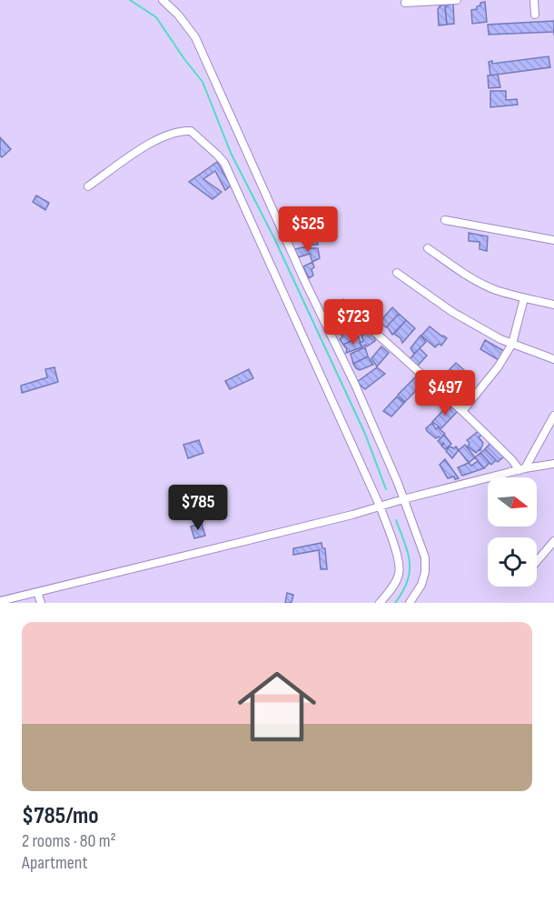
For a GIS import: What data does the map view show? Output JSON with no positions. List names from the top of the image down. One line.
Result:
{"north":"right","page":{"price":["$525","$723","$497","$785"],"list":[{"name":"$785/mo","note":"2 rooms · 80 m² · Apartment"}]}}
